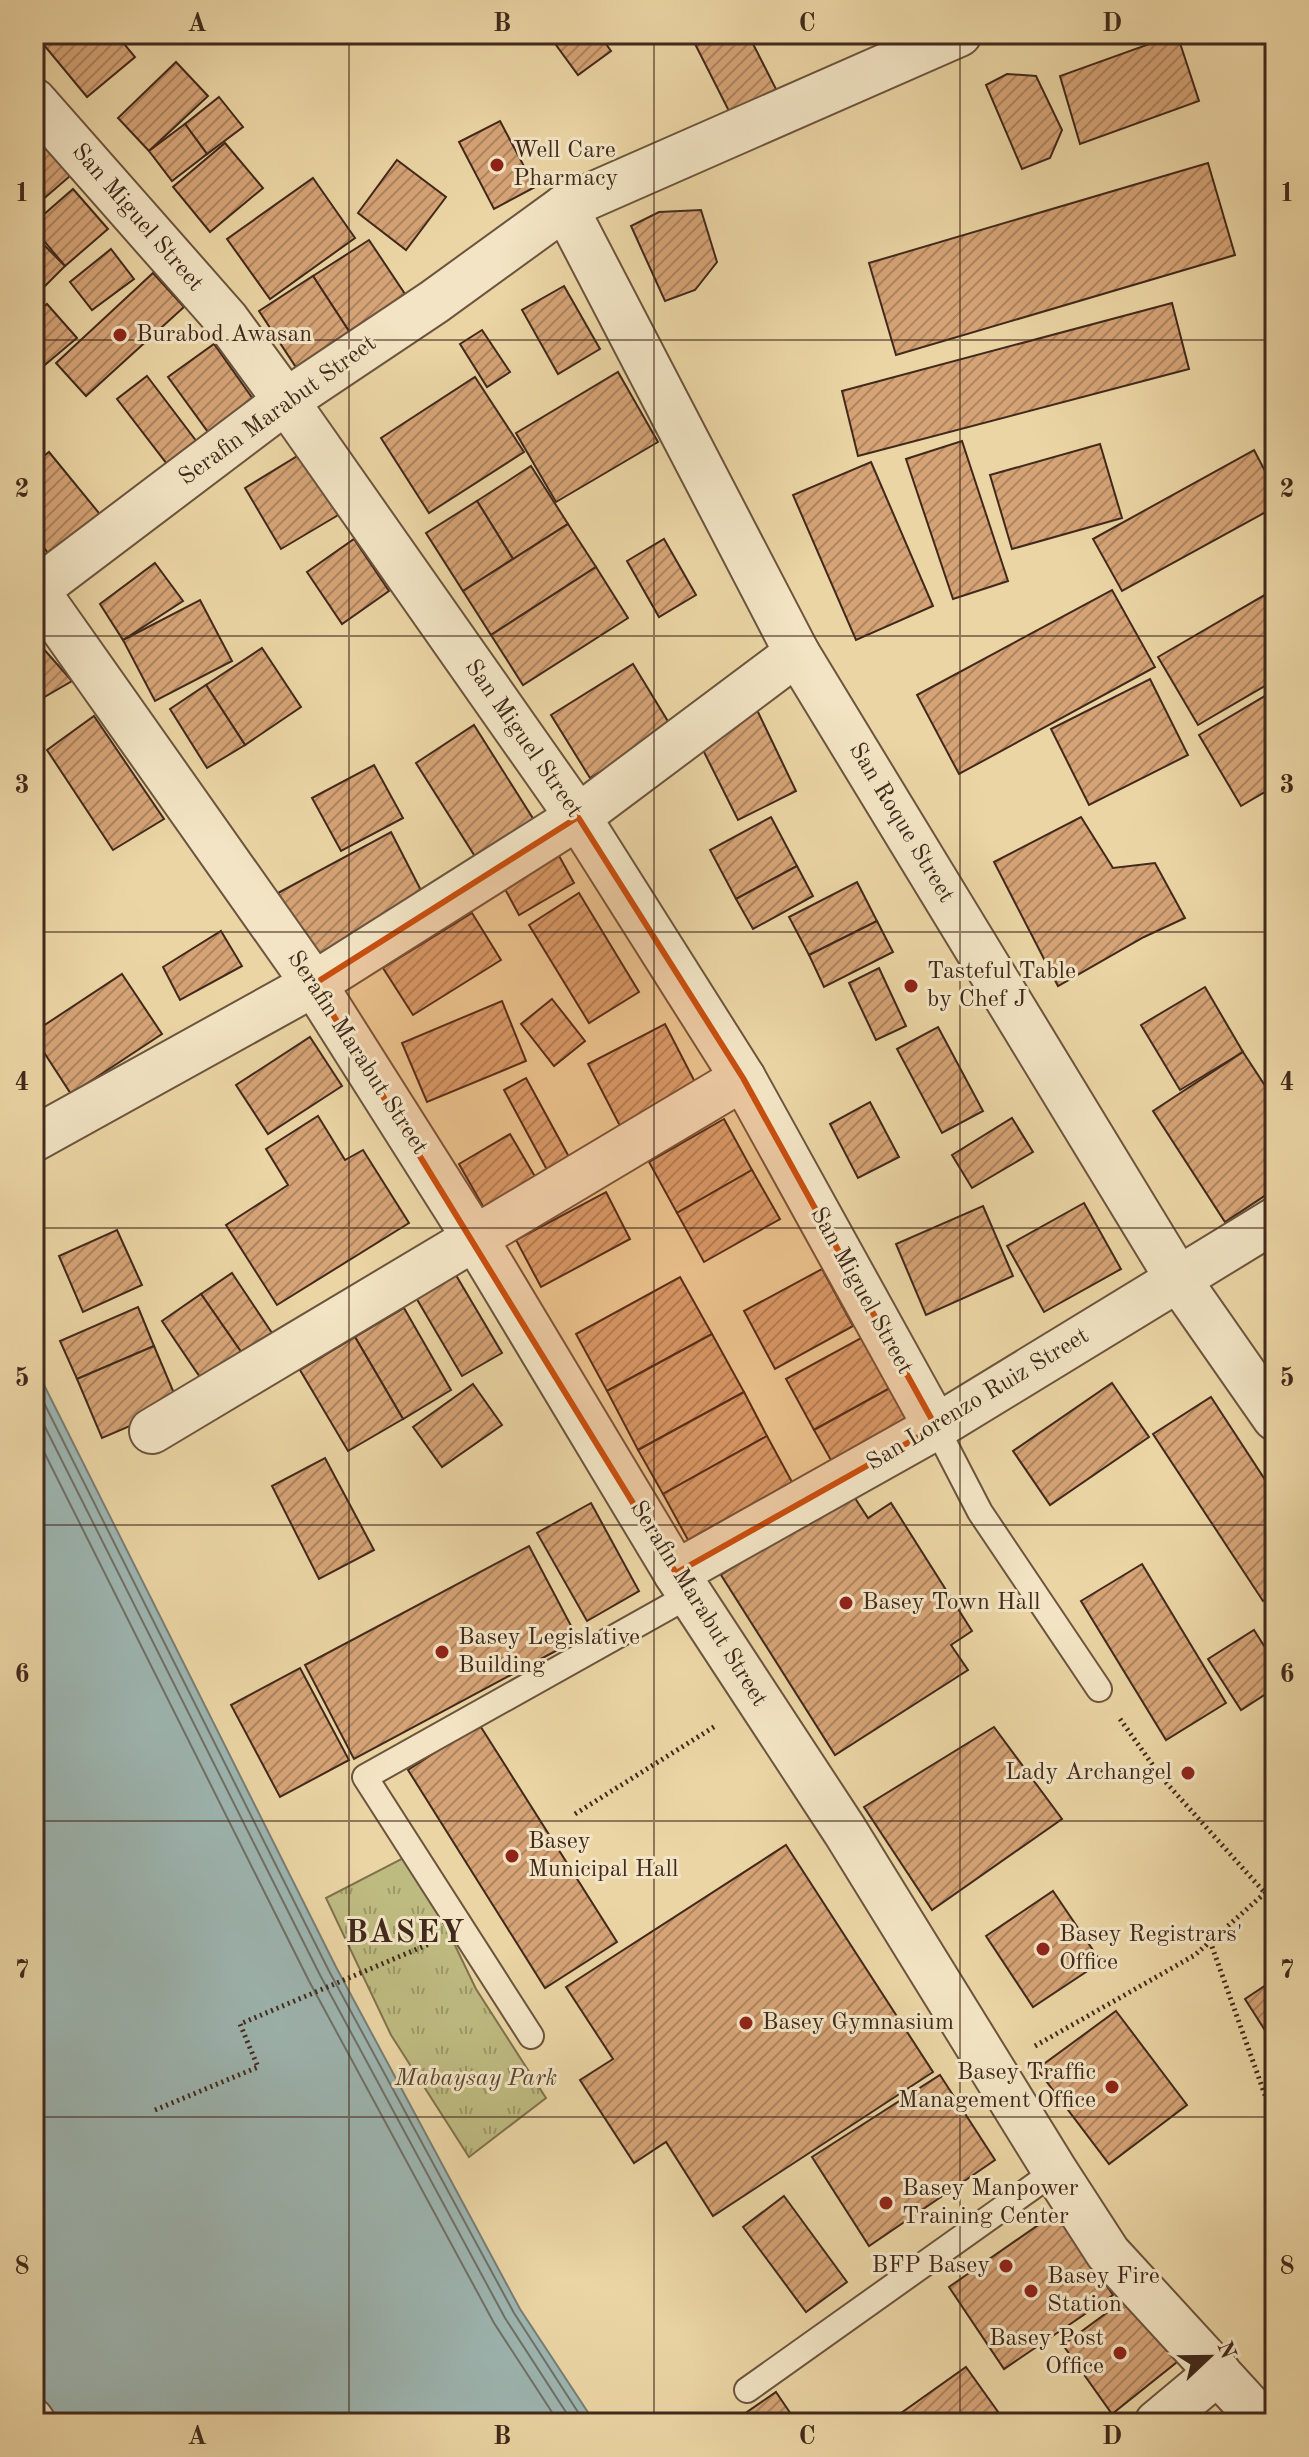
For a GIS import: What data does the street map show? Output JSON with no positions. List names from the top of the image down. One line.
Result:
{"streets":{"street":["San Miguel Street","Serafin Marabut Street","San Roque Street","San Lorenzo Ruiz Street"]},"crossings":[["San Miguel Street","Serafin Marabut Street"],["San Miguel Street","San Lorenzo Ruiz Street"],["Serafin Marabut Street","San Roque Street"],["Serafin Marabut Street","San Lorenzo Ruiz Street"],["San Roque Street","San Lorenzo Ruiz Street"]],"districts":["BASEY"],"parks":["Mabaysay Park"],"places":["Well Care Pharmacy","Burabod Awasan","Tasteful Table by Chef J","Basey Town Hall","Basey Legislative Building","Lady Archangel","Basey Municipal Hall","Basey Registrars' Office","Basey Gymnasium","Basey Traffic Management Office","Basey Manpower Training Center","BFP Basey","Basey Fire Station","Basey Post Office"],"north":"right","grid":{"columns":["A","B","C","D"],"rows":["1","2","3","4","5","6","7","8"]}}
